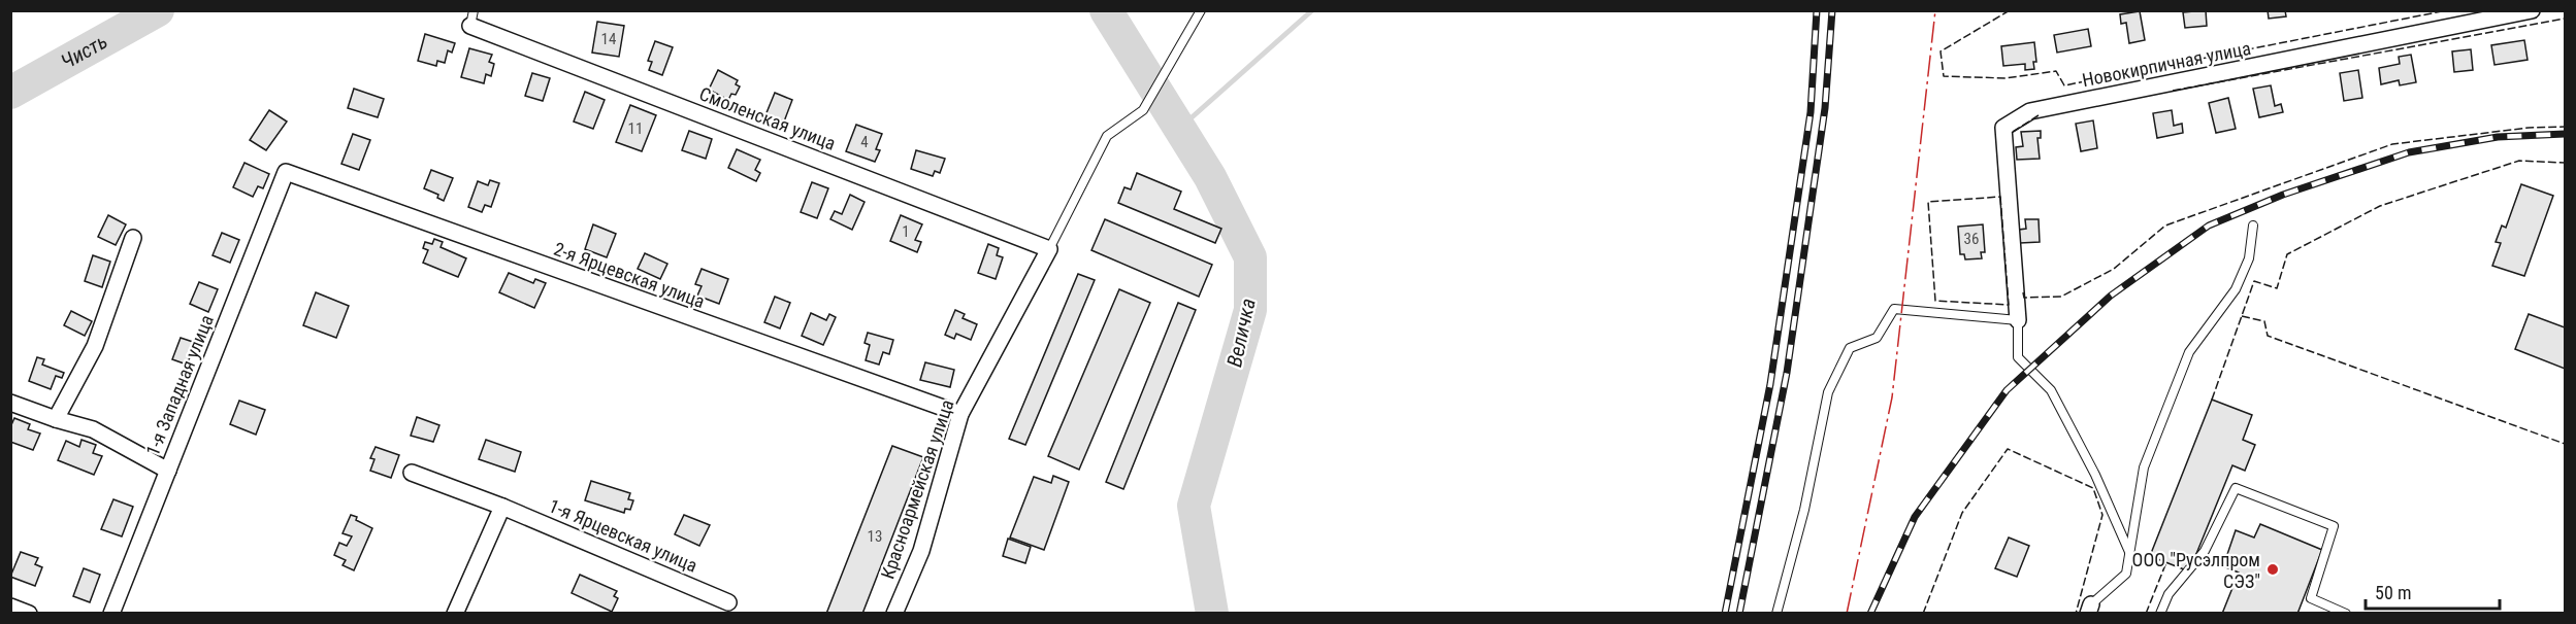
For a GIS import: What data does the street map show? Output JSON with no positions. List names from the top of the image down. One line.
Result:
{"streets":{"street":["Новокирпичная улица","Смоленская улица","2-я Ярцевская улица","1-я Западная улица","Красноармейская улица","1-я Ярцевская улица"]},"crossings":[["Смоленская улица","Красноармейская улица"],["2-я Ярцевская улица","1-я Западная улица"],["2-я Ярцевская улица","Красноармейская улица"]],"water":["Чисть","Величка"],"places":["ООО \"Русэлпром СЭЗ\""],"house_numbers":["14","11","4","1","36","13"],"scale_bar":"50 m"}
